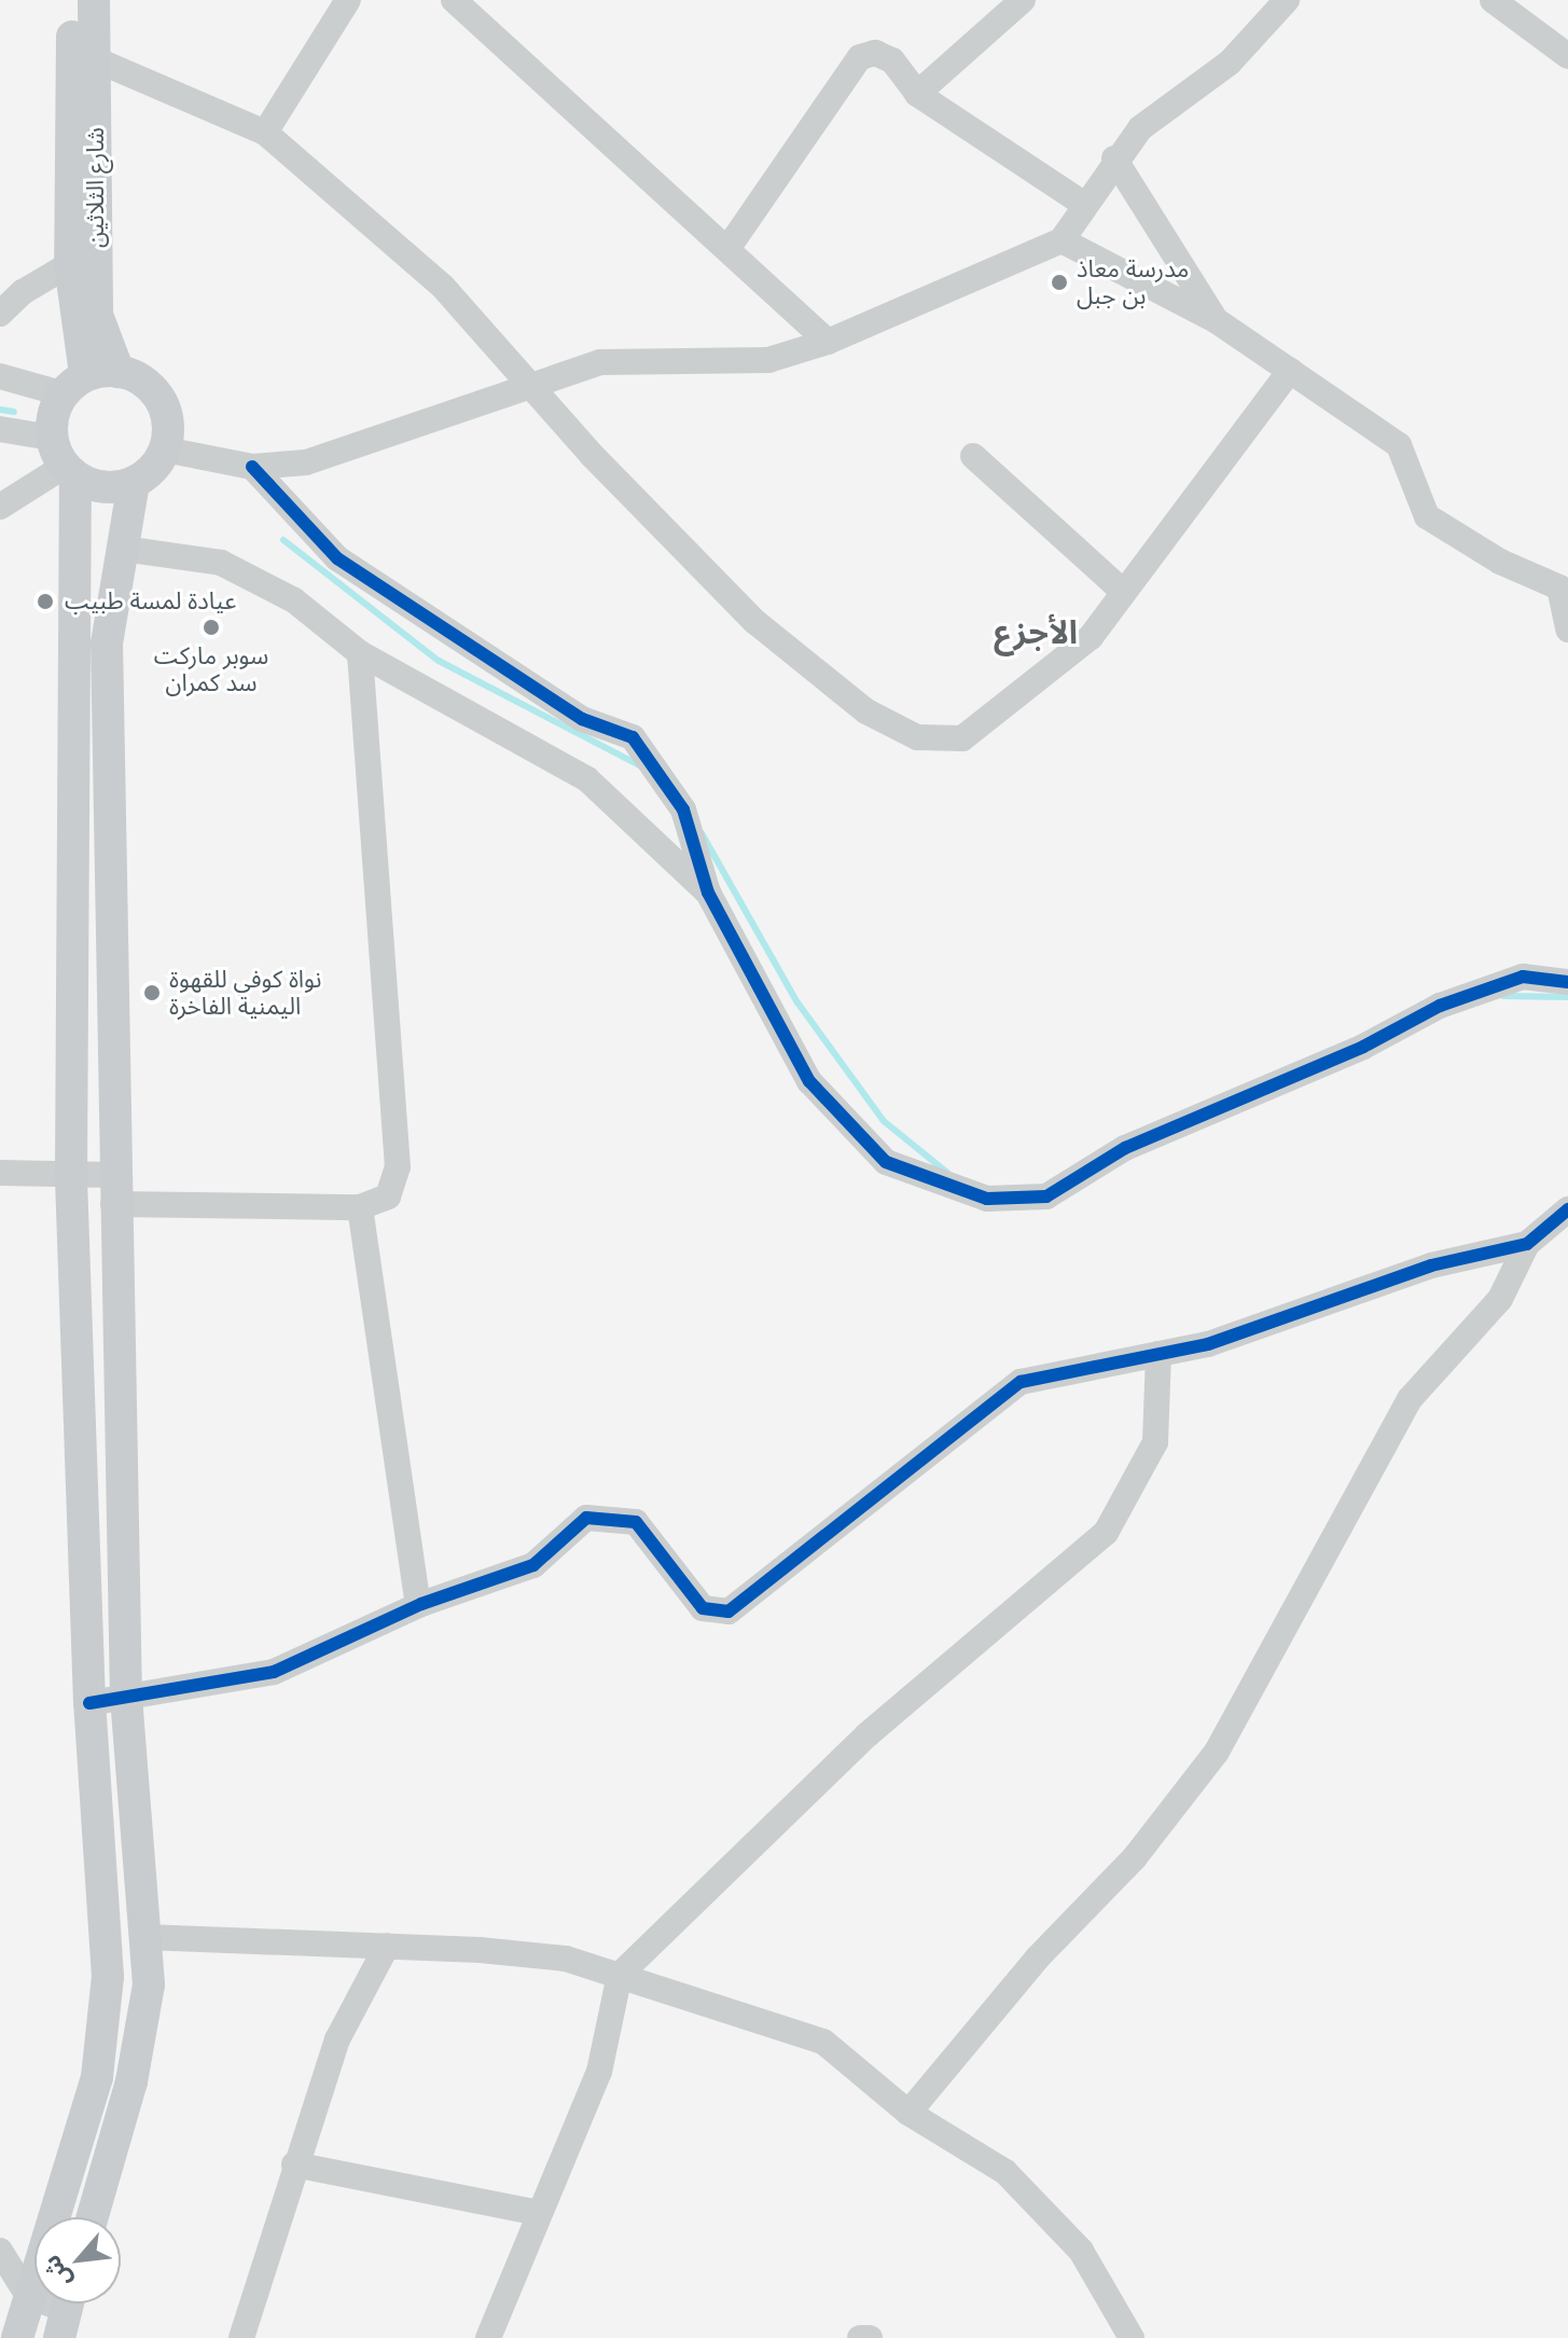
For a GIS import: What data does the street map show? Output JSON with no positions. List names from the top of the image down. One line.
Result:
{"streets":{"main road":["شارع الثلاثين"]},"districts":["الأجزع"],"places":["مدرسة معاذ بن جبل","عيادة لمسة طبيب","سوبر ماركت سد كمران","نواة كوفي للقهوة اليمنية الفاخرة"],"north":"bottom left"}
